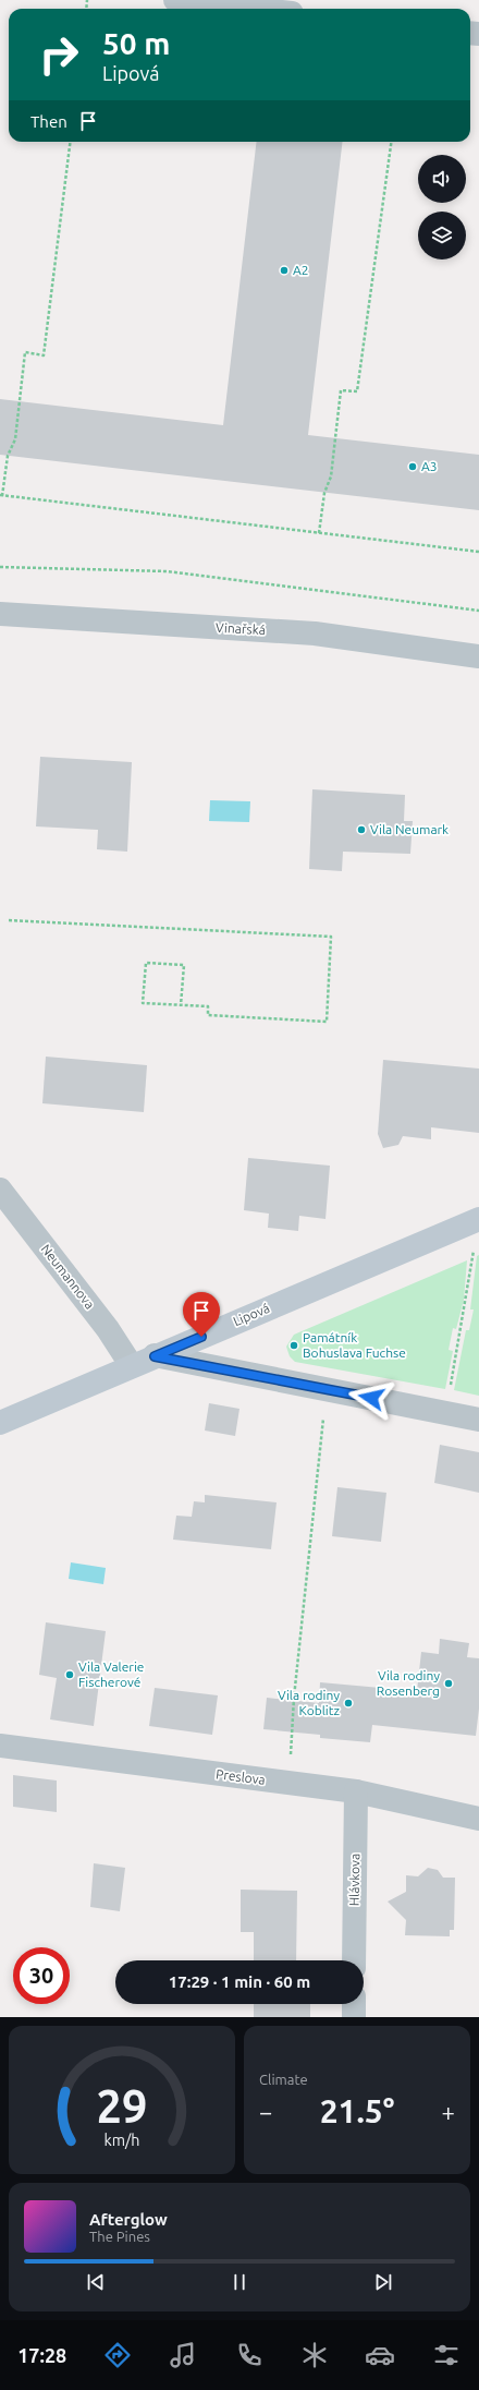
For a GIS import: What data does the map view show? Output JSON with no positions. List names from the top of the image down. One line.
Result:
{"streets":{"street":["Vinařská","Neumannova","Lipová","Preslova","Hlávkova"]},"crossings":[["Neumannova","Lipová"],["Preslova","Hlávkova"]],"places":["A2","A3","Vila Neumark","Památník Bohuslava Fuchse","Vila Valerie Fischerové","Vila rodiny Rosenberg","Vila rodiny Koblitz"],"page":{"turn":["50 m","Lipová"],"then":"Then","limit":"30","trip":"17:29 · 1 min · 60 m","tile":"Climate","heat":["−","21.5°","+"],"song":["Afterglow","The Pines"],"tabs":"17:28","gauge":["29","km/h"]}}
